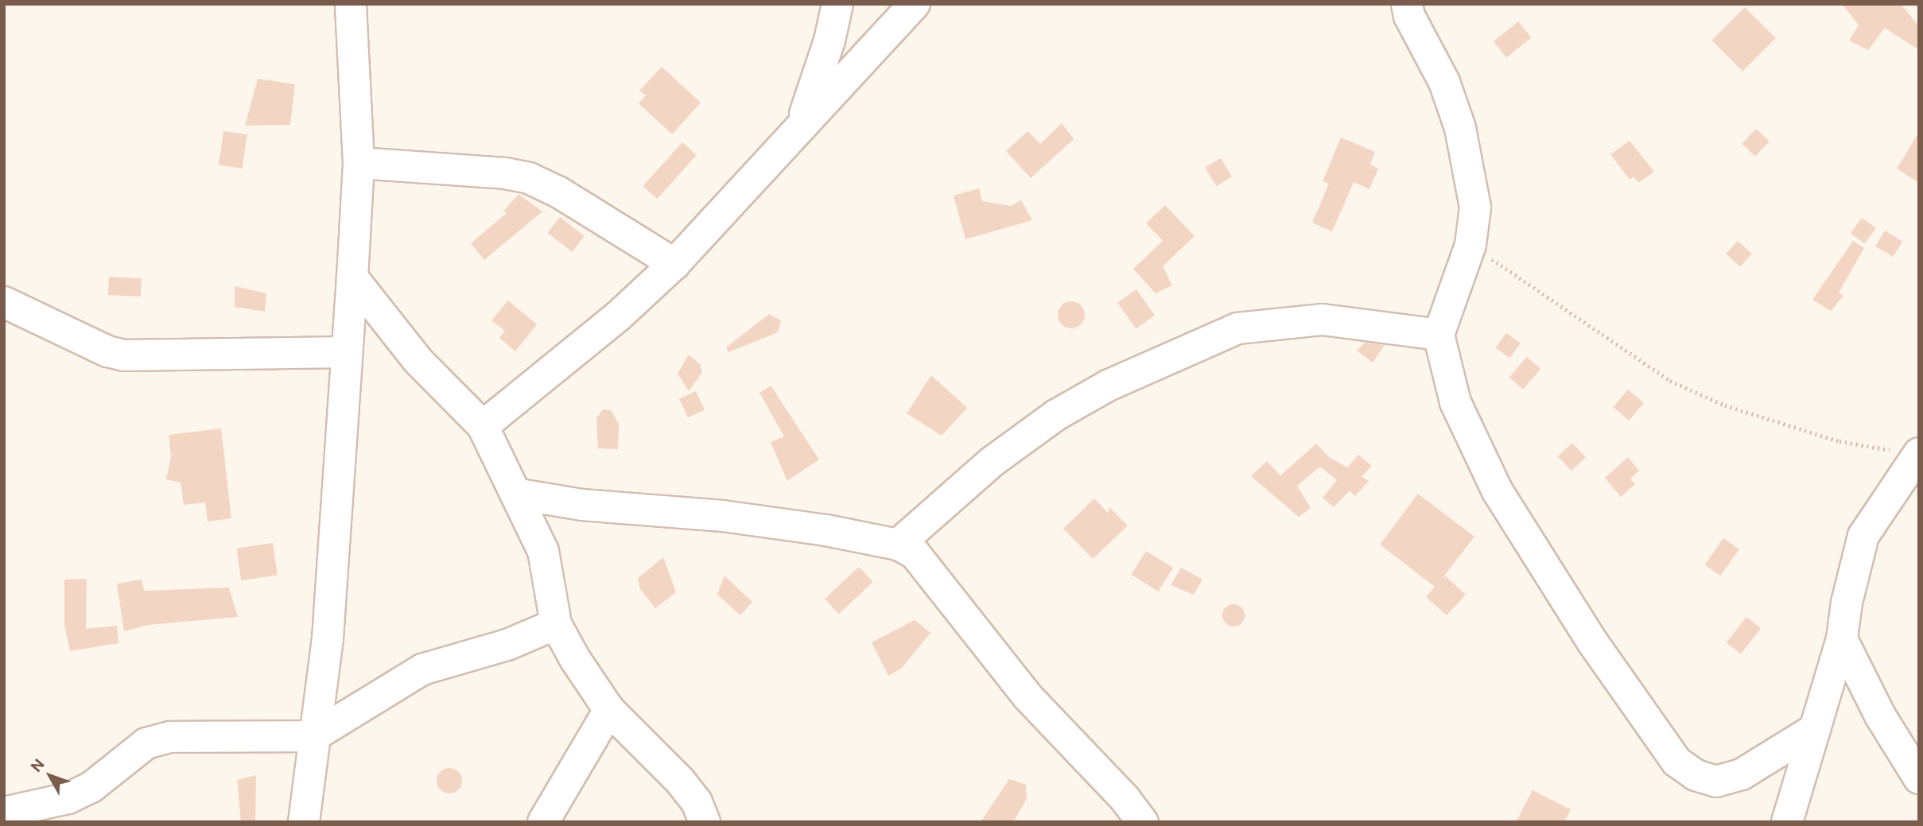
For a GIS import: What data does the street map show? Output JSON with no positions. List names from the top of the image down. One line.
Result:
{"north":"top left"}
